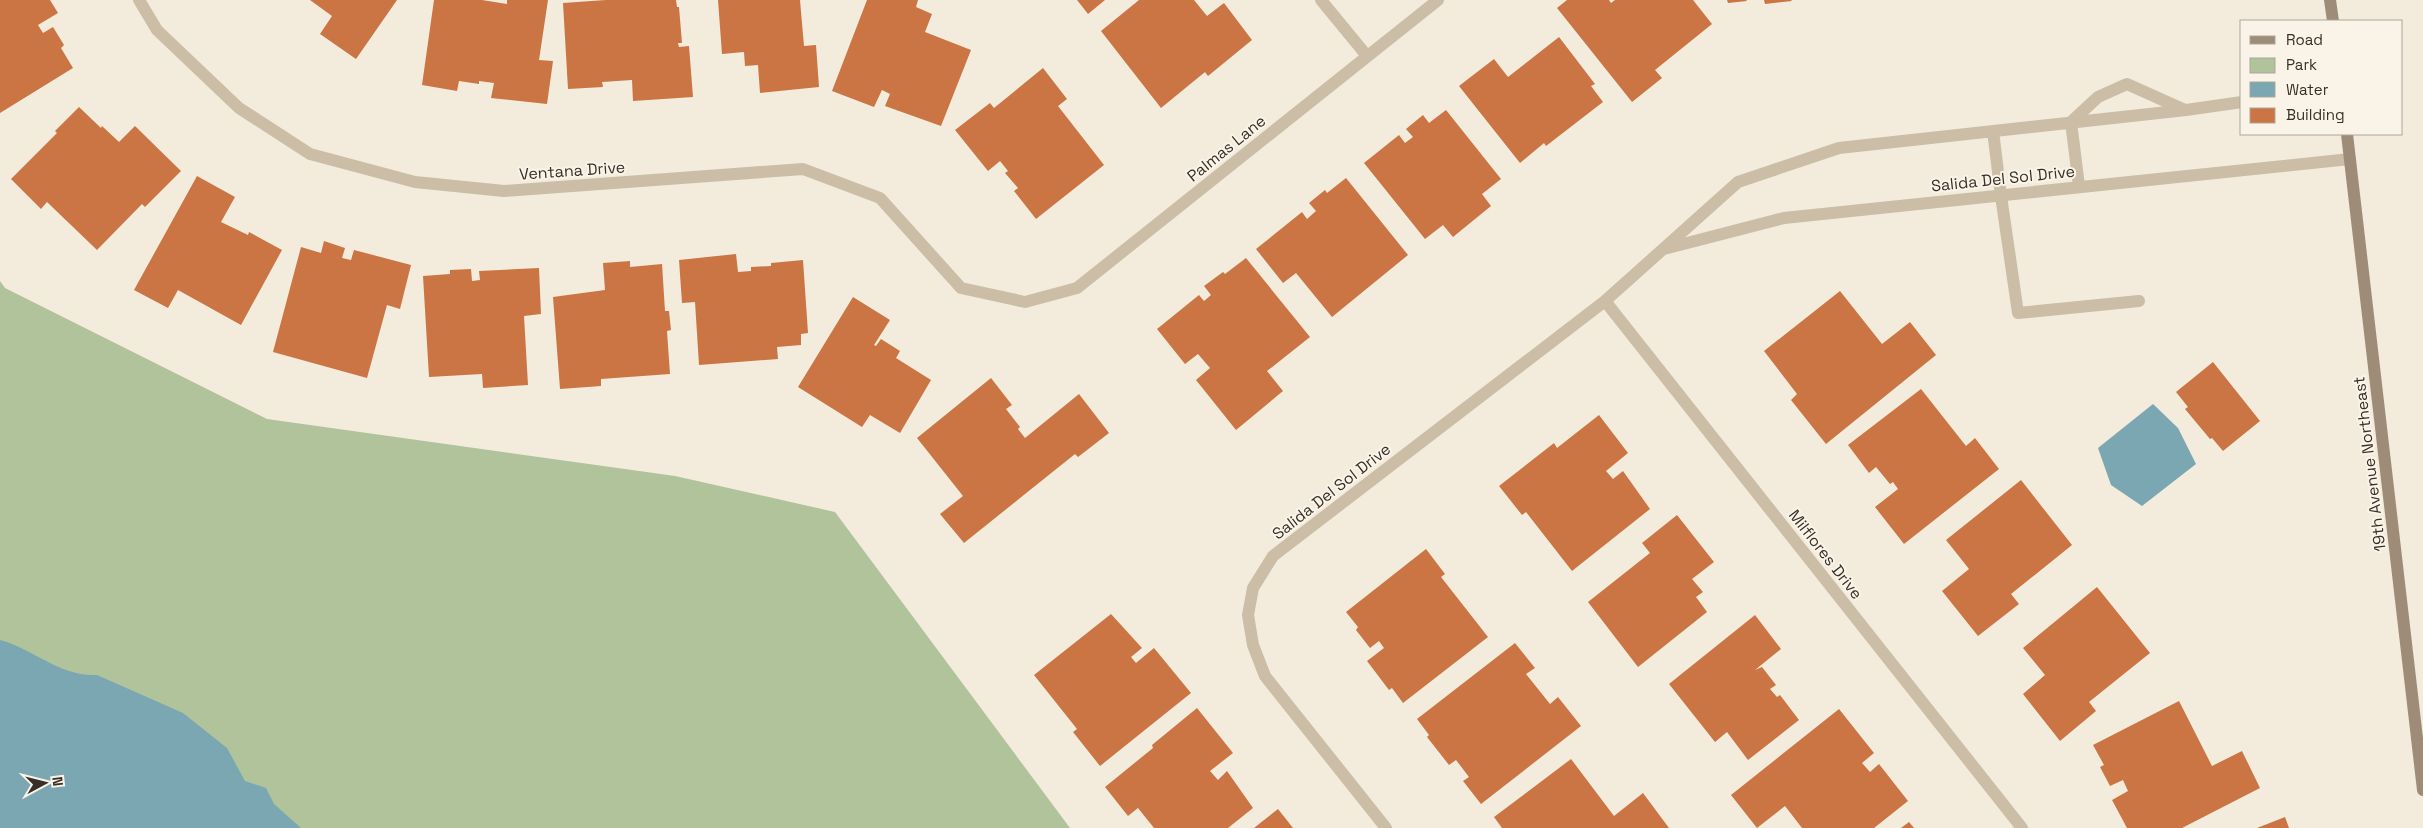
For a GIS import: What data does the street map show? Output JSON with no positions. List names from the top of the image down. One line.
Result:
{"streets":{"street":["Palmas Lane","Ventana Drive","Salida Del Sol Drive","19th Avenue Northeast","Milflores Drive"]},"crossings":[["Palmas Lane","Ventana Drive"],["Salida Del Sol Drive","19th Avenue Northeast"],["Salida Del Sol Drive","Milflores Drive"]],"legend":["Road","Park","Water","Building"],"north":"right"}
